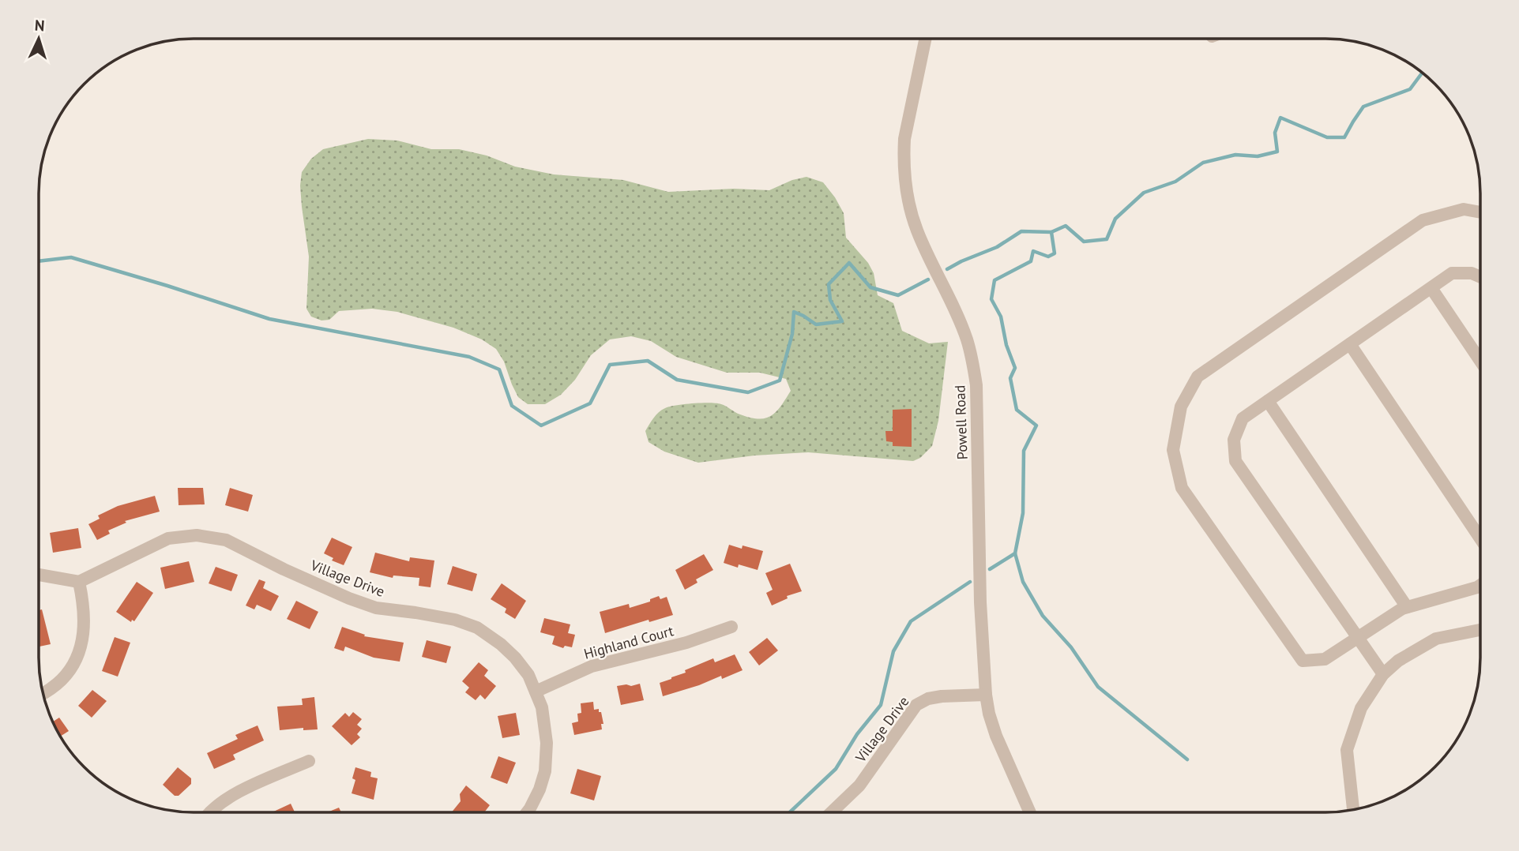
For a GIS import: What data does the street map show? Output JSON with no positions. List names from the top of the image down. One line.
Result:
{"streets":{"street":["Powell Road","Village Drive","Highland Court"]},"crossings":[["Powell Road","Village Drive"],["Village Drive","Highland Court"]],"north":"top"}
